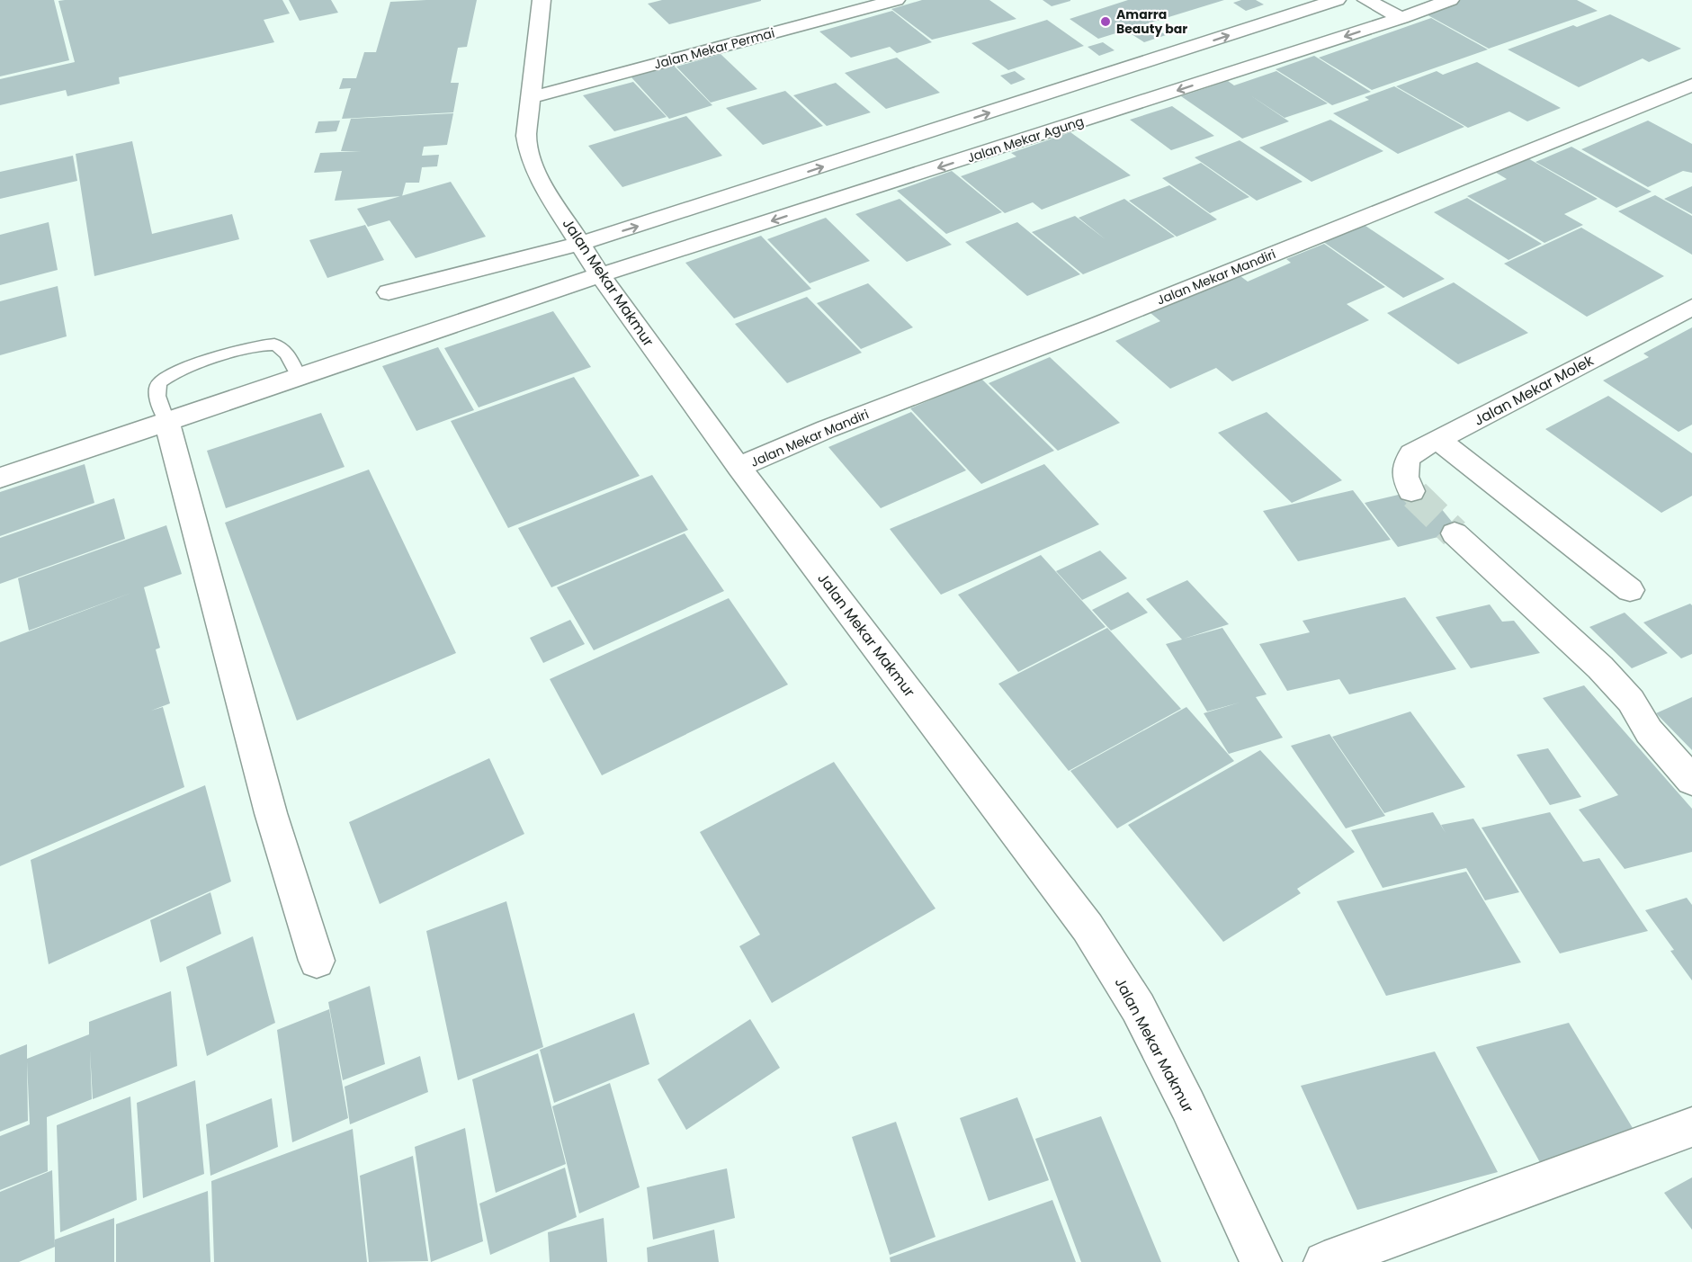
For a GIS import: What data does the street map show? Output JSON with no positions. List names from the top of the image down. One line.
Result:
{"streets":{"street":["Jalan Mekar Permai","Jalan Mekar Agung","Jalan Mekar Mandiri","Jalan Mekar Makmur","Jalan Mekar Molek"]},"crossings":[["Jalan Mekar Permai","Jalan Mekar Makmur"],["Jalan Mekar Agung","Jalan Mekar Makmur"],["Jalan Mekar Mandiri","Jalan Mekar Makmur"]],"places":["Amarra Beauty bar"]}
